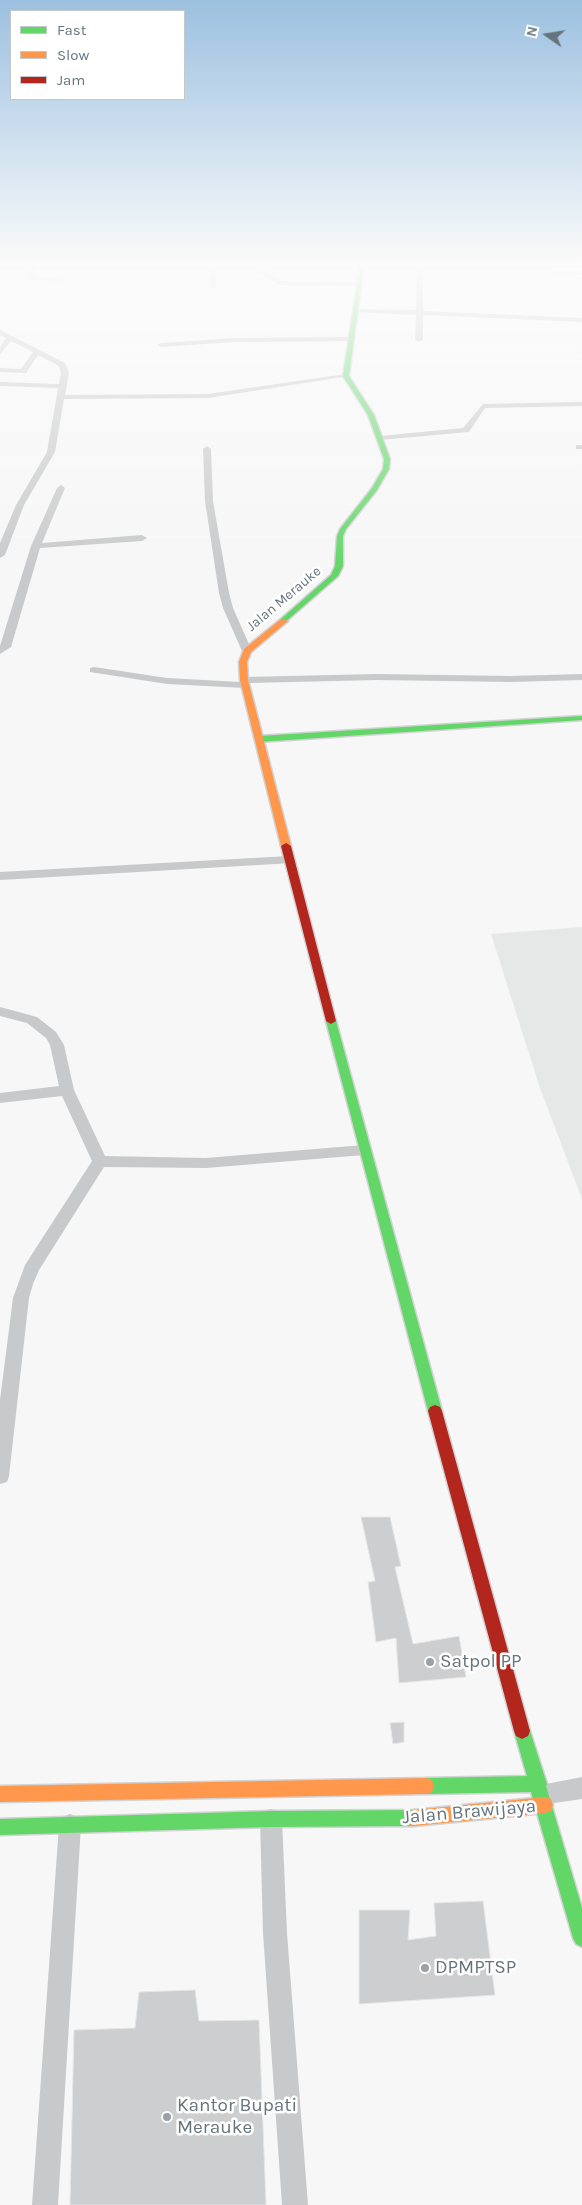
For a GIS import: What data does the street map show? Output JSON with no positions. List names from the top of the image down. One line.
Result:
{"streets":{"main road":["Jalan Merauke","Jalan Brawijaya"]},"crossings":[["Jalan Merauke","Jalan Brawijaya"]],"places":["Satpol PP","DPMPTSP","Kantor Bupati Merauke"],"legend":["Fast","Slow","Jam"],"north":"left"}
